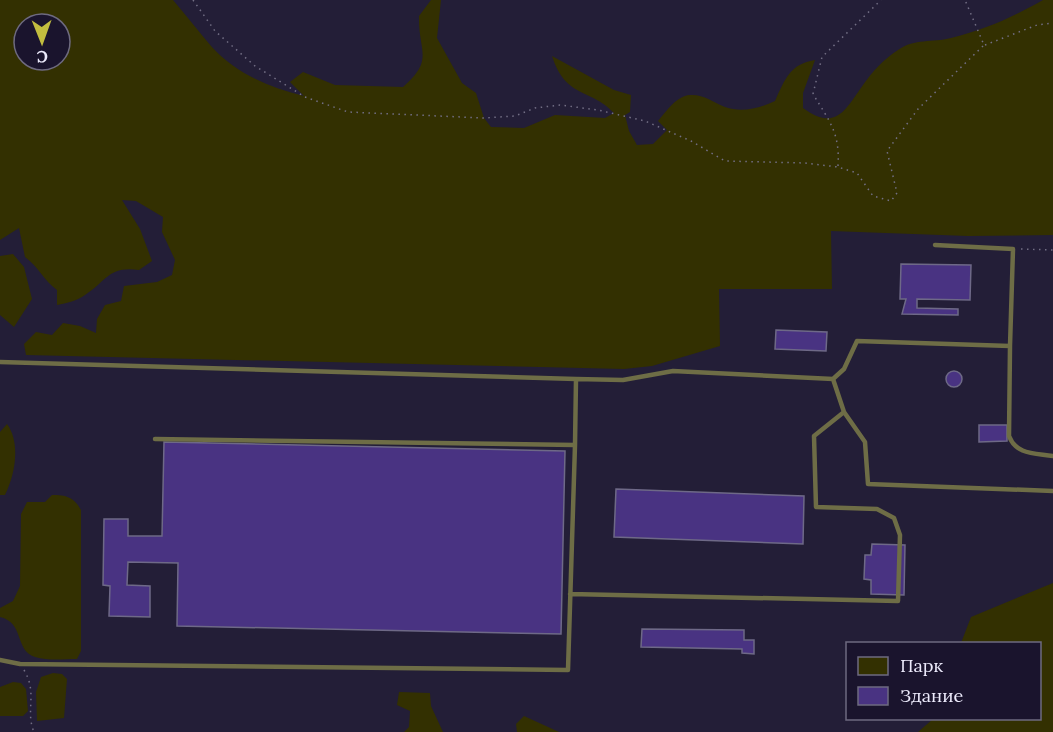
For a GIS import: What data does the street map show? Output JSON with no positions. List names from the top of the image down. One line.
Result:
{"legend":["Парк","Здание"],"north":"bottom"}
